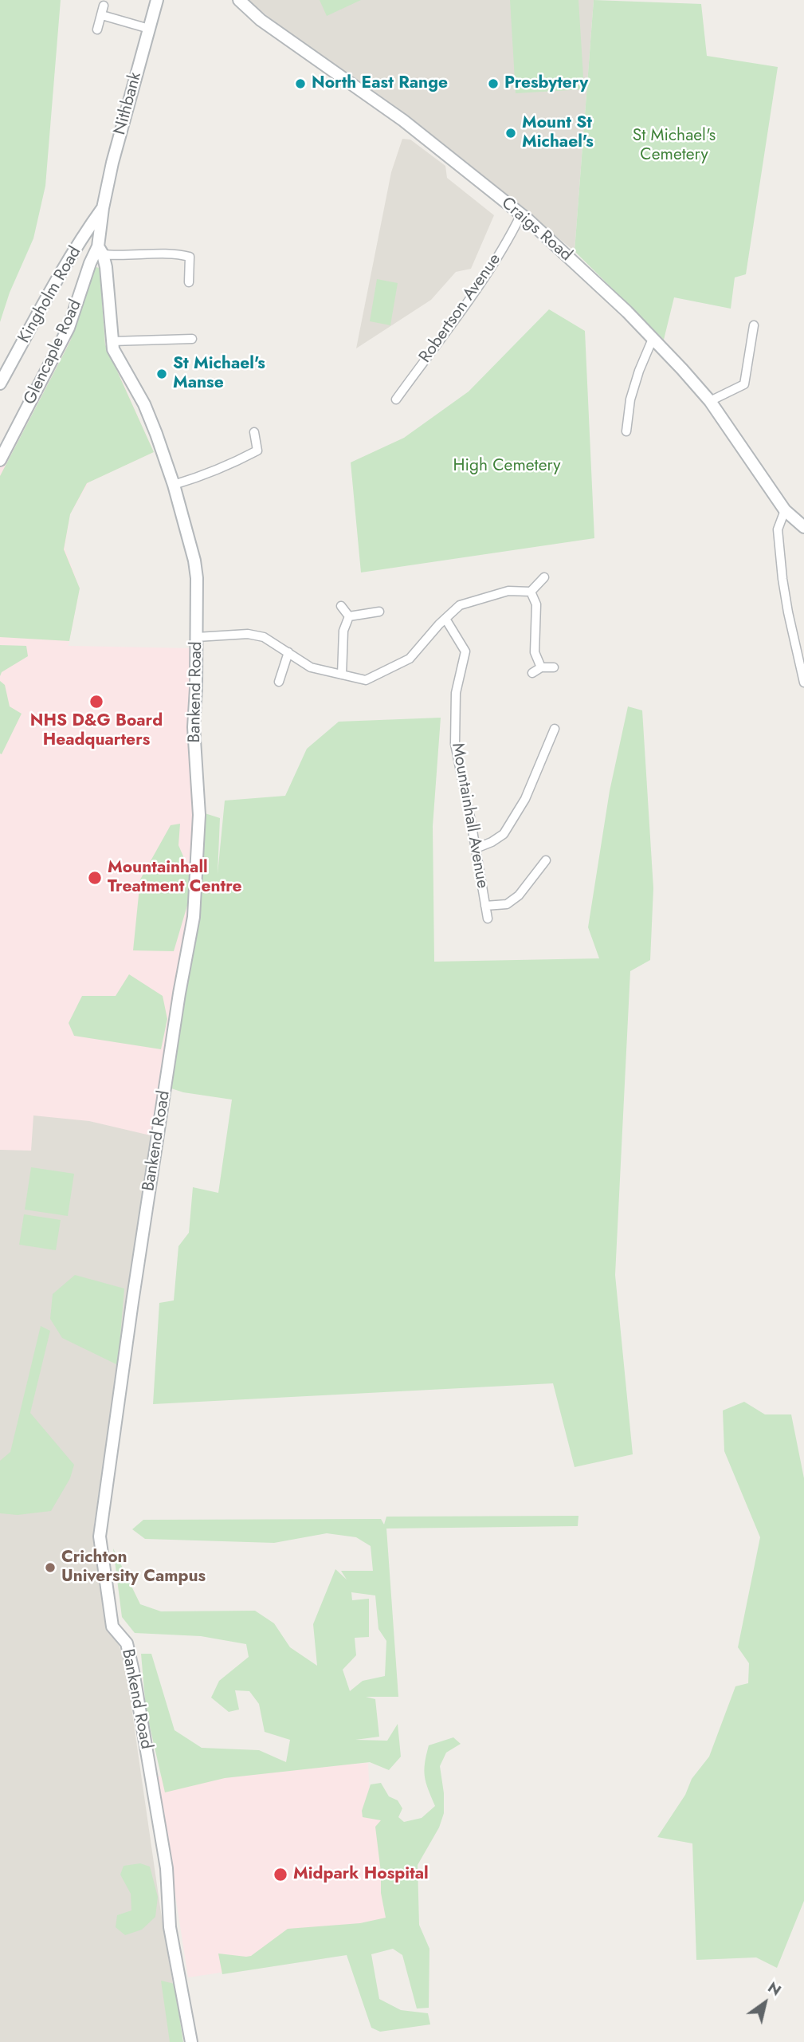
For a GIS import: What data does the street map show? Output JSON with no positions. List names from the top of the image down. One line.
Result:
{"streets":{"street":["Nithbank","Craigs Road","Kingholm Road","Robertson Avenue","Glencaple Road","Bankend Road","Mountainhall Avenue"]},"crossings":[["Nithbank","Kingholm Road"],["Nithbank","Glencaple Road"],["Craigs Road","Robertson Avenue"],["Kingholm Road","Glencaple Road"],["Glencaple Road","Bankend Road"]],"parks":["St Michael's Cemetery","High Cemetery"],"places":["North East Range","Presbytery","Mount St Michael's","St Michael's Manse","NHS D&G Board Headquarters","Mountainhall Treatment Centre","Crichton University Campus","Midpark Hospital"],"north":"top right"}
